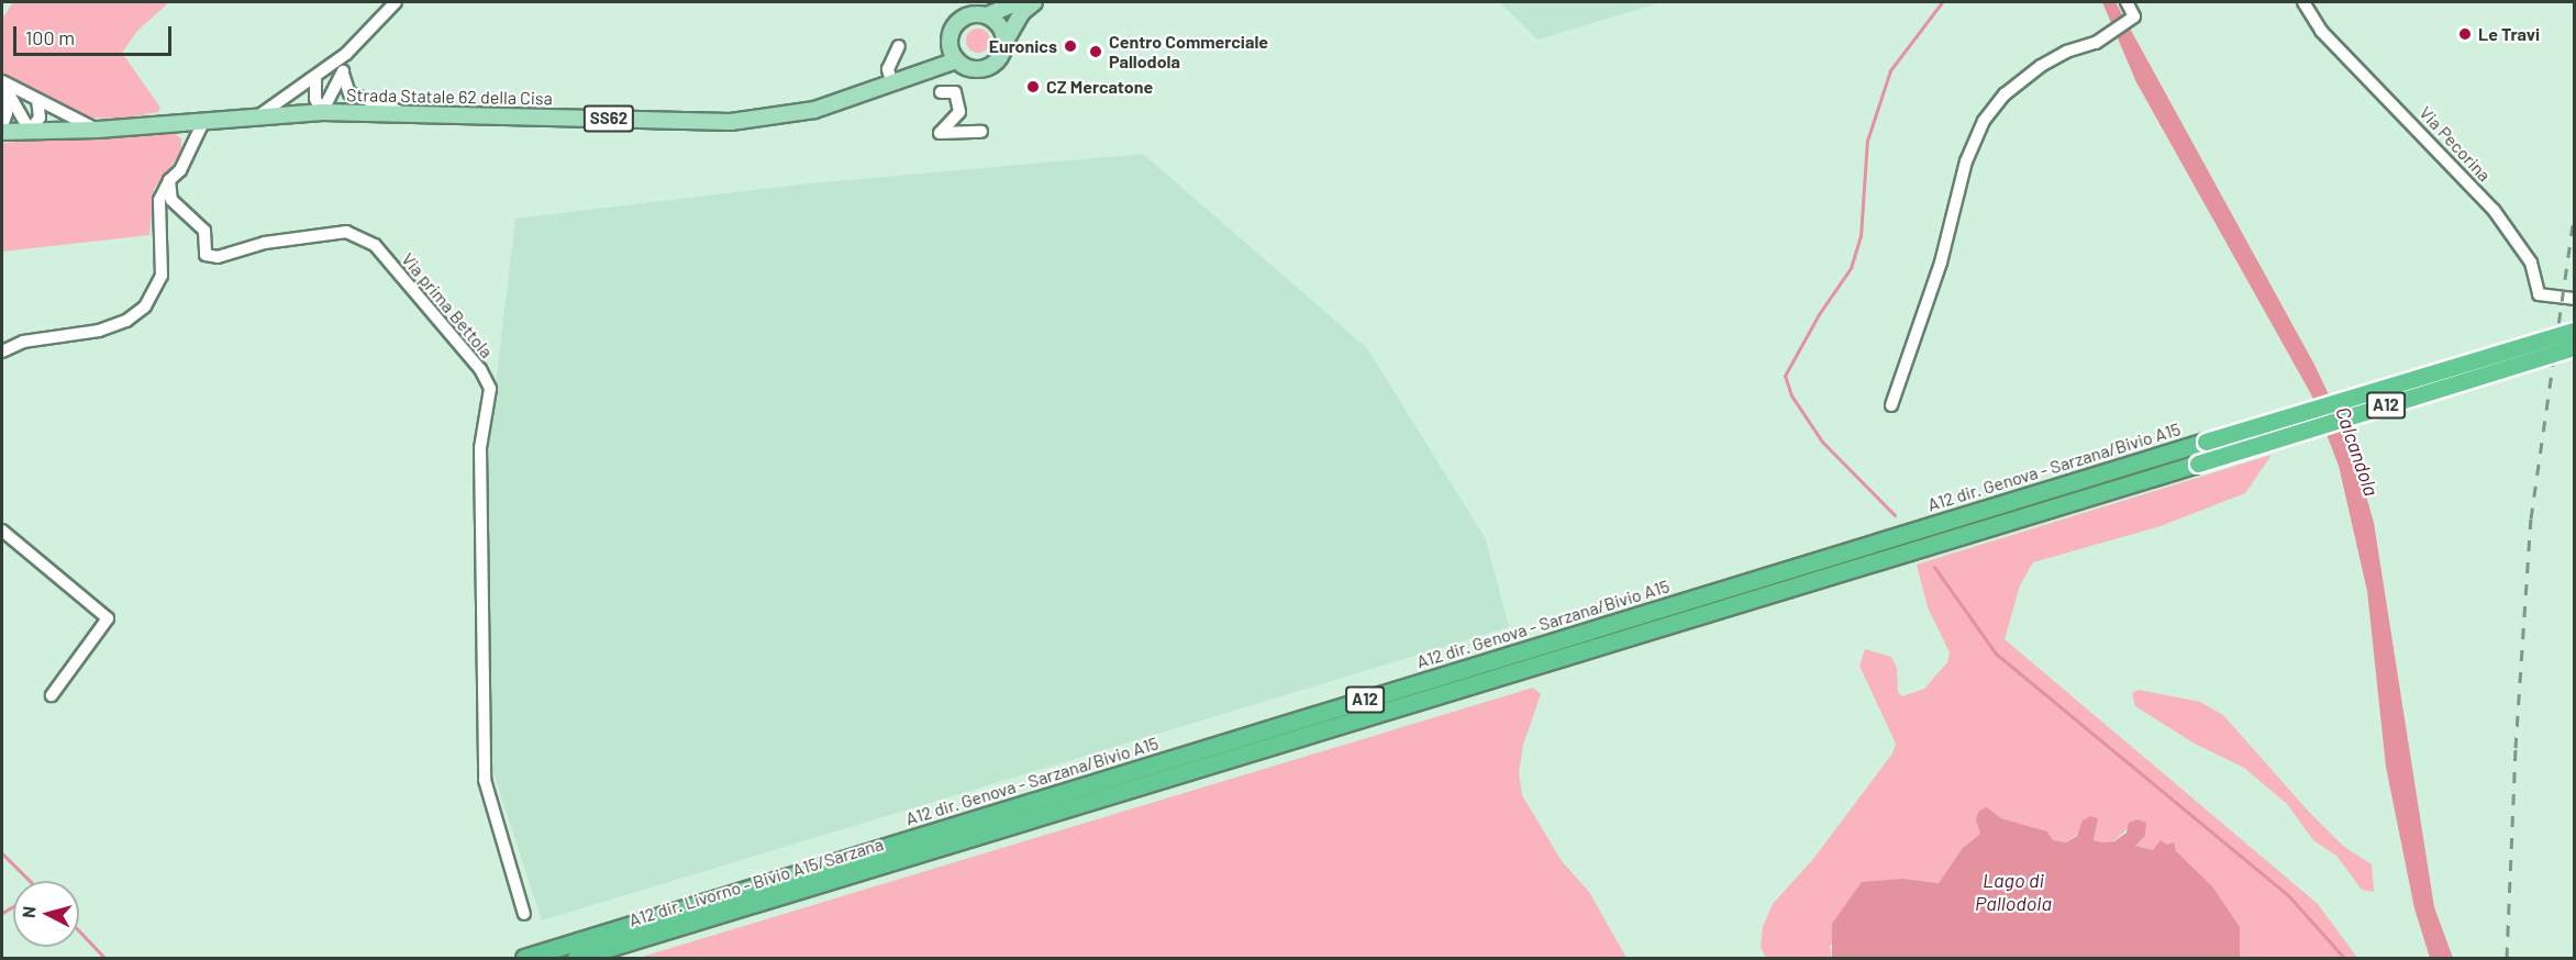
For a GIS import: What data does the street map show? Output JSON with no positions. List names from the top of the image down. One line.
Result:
{"streets":{"highway":["A12","A12 dir. Genova - Sarzana/Bivio A15","A12 dir. Livorno - Bivio A15/Sarzana"],"main road":["Strada Statale 62 della Cisa","SS62"],"street":["Via Pecorina","Via prima Bettola"]},"water":["Calcandola","Lago di Pallodola"],"places":["Le Travi","Euronics","Centro Commerciale Pallodola","CZ Mercatone"],"scale_bar":"100 m","north":"left"}
